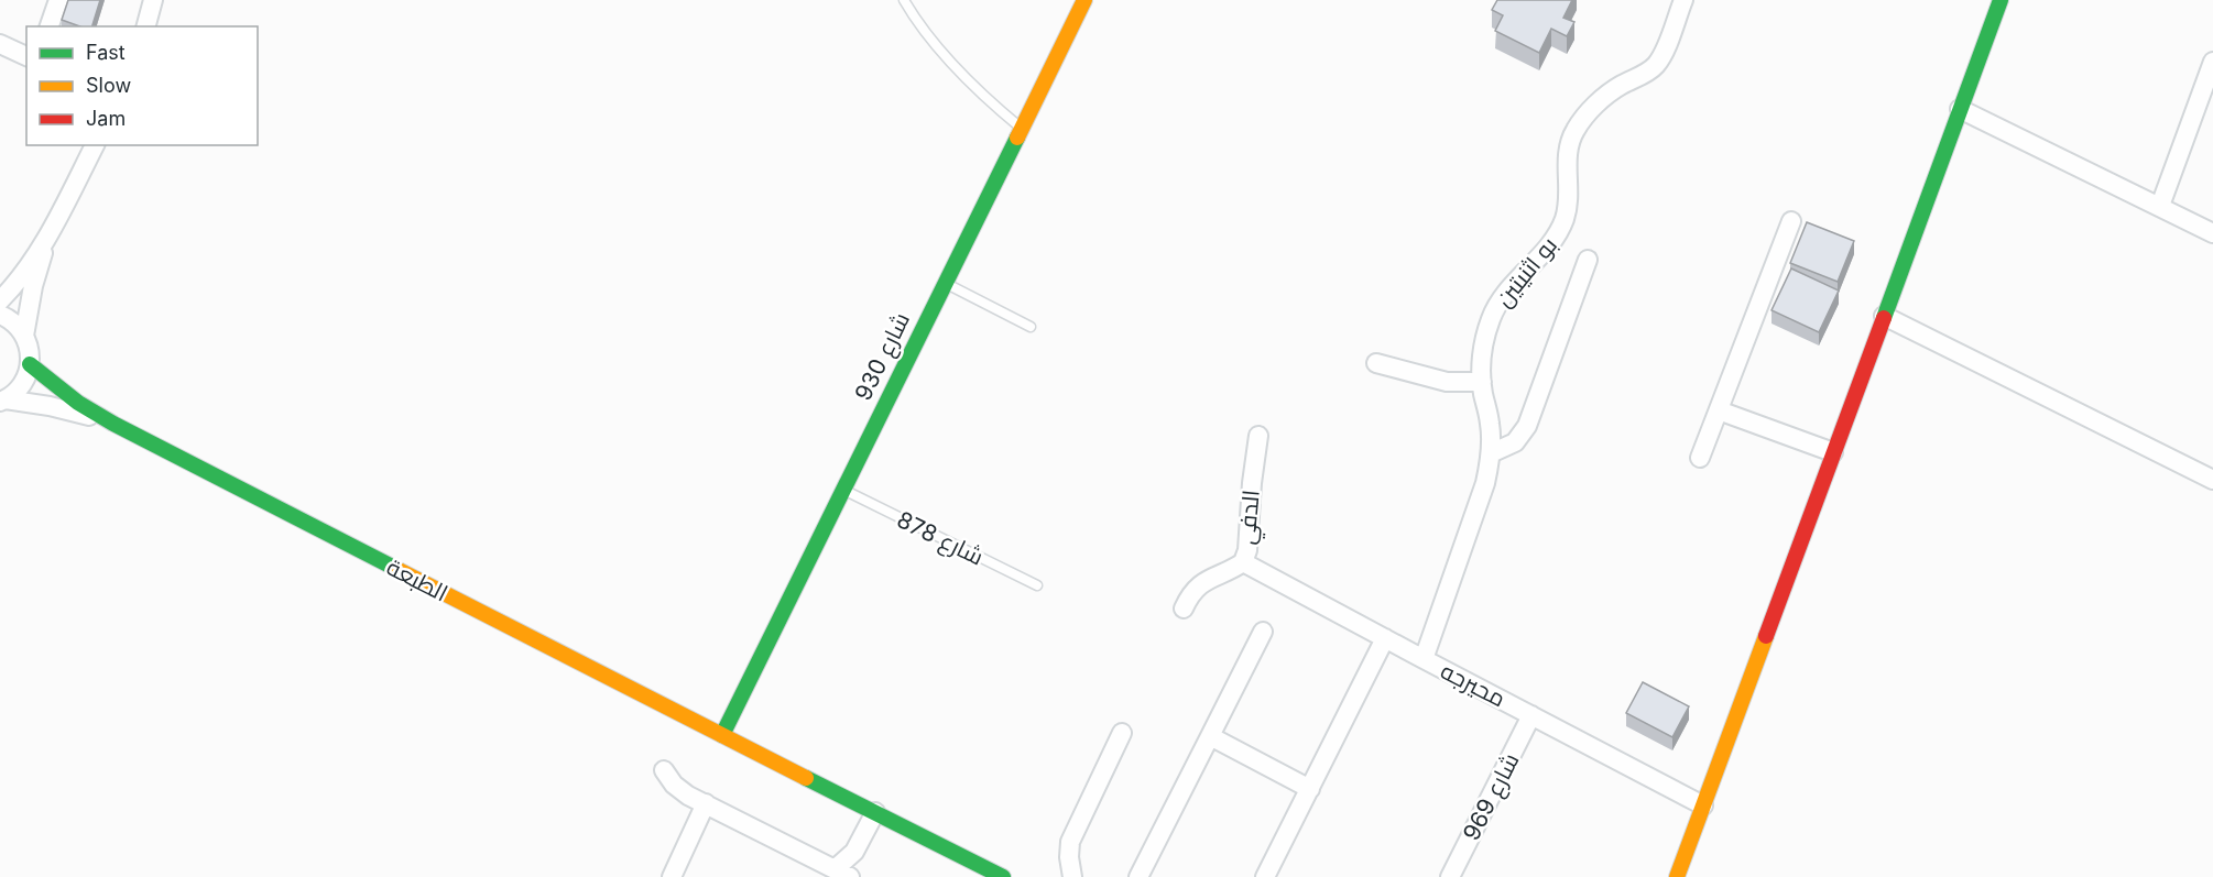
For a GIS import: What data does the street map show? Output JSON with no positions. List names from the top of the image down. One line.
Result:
{"streets":{"street":["بو اثنيتين","شارع 930","الدفي","الطبعة","محيرجه","شارع 969"],"lane":["شارع 878"]},"crossings":[["بو اثنيتين","محيرجه"],["شارع 930","شارع 878"],["شارع 930","الطبعة"],["الدفي","محيرجه"],["محيرجه","شارع 969"]],"legend":["Fast","Slow","Jam"]}
